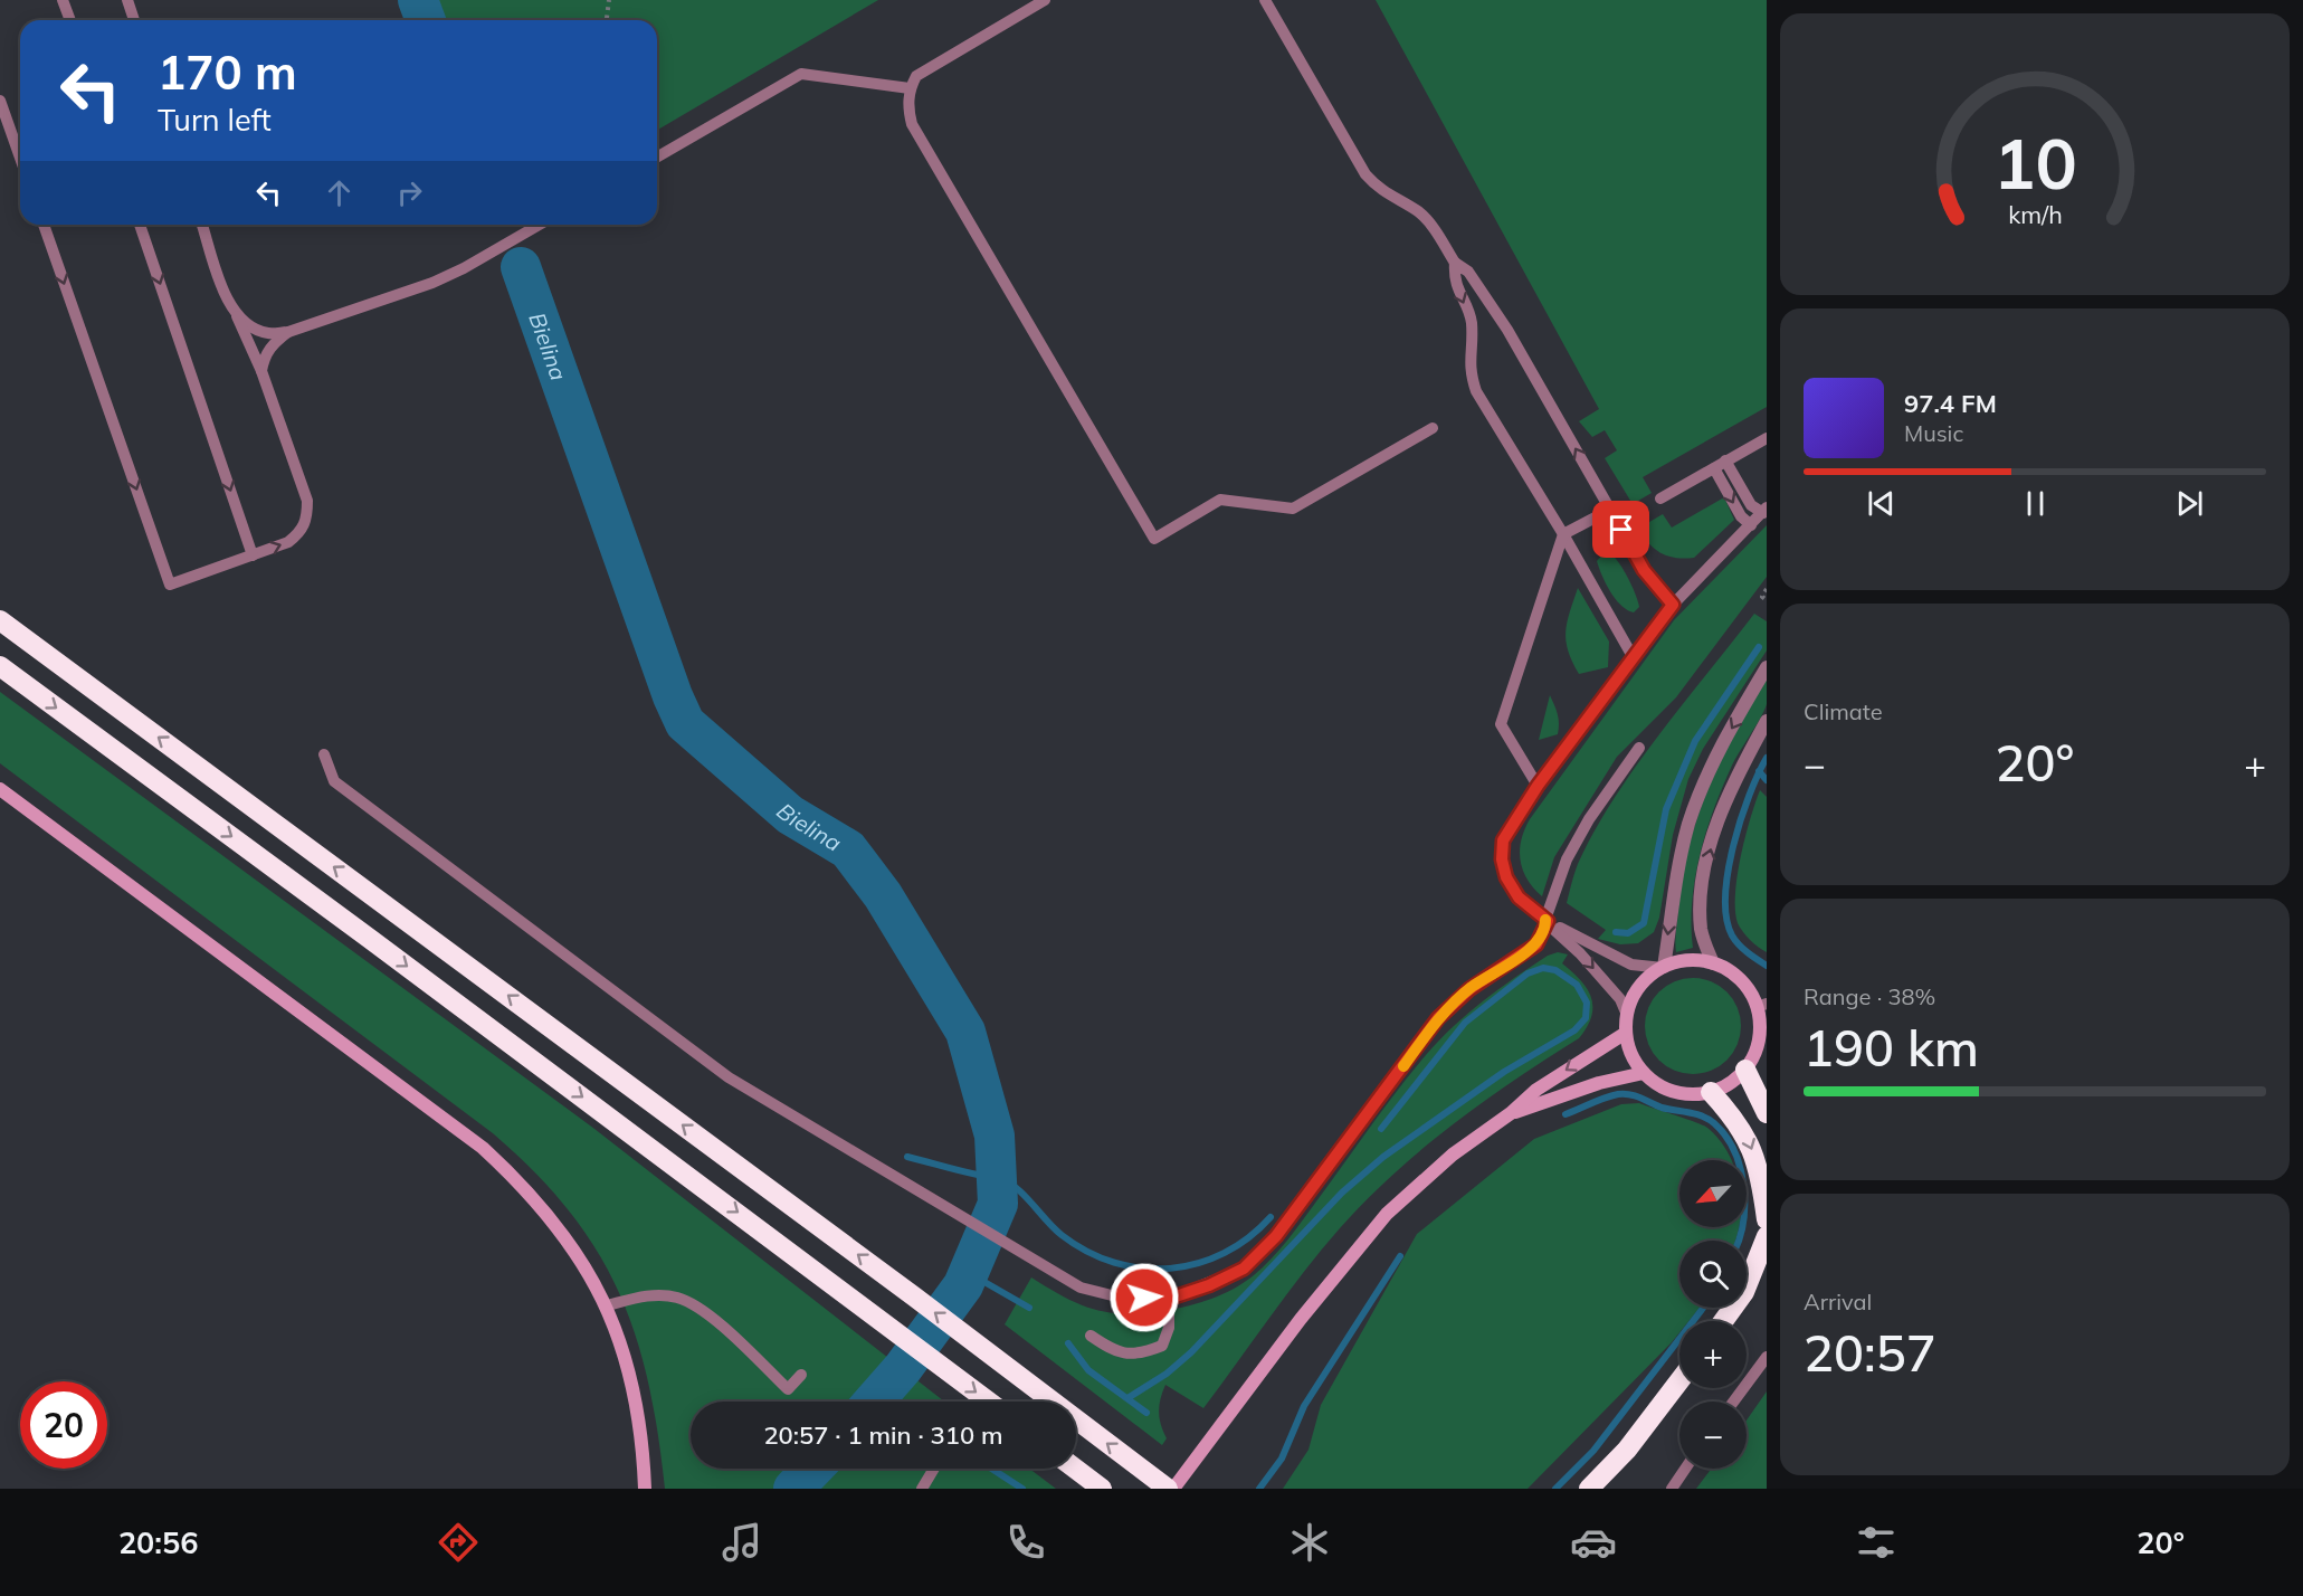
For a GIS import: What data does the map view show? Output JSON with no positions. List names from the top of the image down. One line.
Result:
{"water":["Bielina"],"north":"bottom left","page":{"turn":["170 m","Turn left"],"song":["97.4 FM","Music"],"tile":["Climate",["Range · 38%","190 km"],["Arrival","20:57"]],"heat":["−","20°","+"],"map_buttons":["+","−"],"limit":"20","trip":"20:57 · 1 min · 310 m","tabs":["20:56","20°"],"gauge":["10","km/h"]}}
